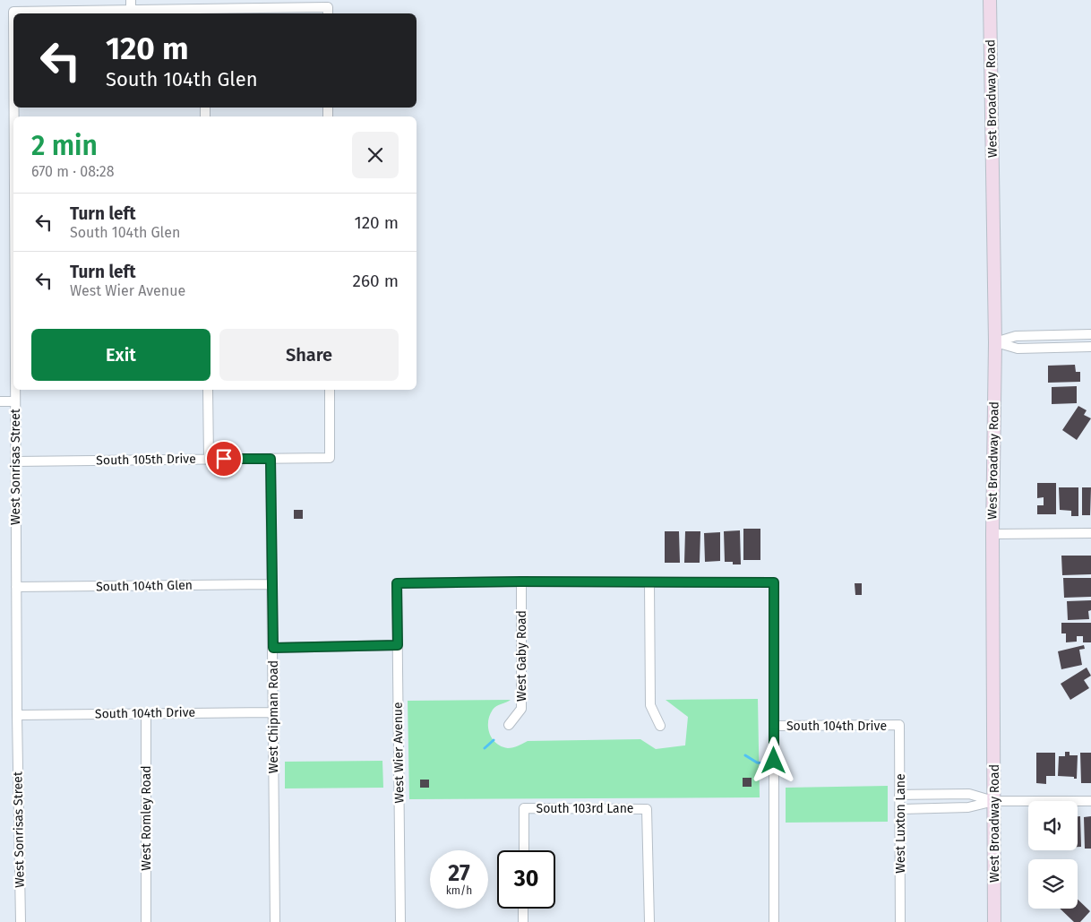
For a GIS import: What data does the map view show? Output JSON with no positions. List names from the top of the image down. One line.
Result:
{"streets":{"main road":["West Broadway Road"],"street":["South 105th Drive","West Sonrisas Street","South 104th Glen","West Gaby Road","South 104th Drive","West Chipman Road","West Wier Avenue","South 103rd Lane","West Romley Road","West Luxton Lane"]},"crossings":[["South 105th Drive","West Sonrisas Street"],["South 105th Drive","West Chipman Road"],["West Sonrisas Street","South 104th Glen"],["West Sonrisas Street","South 104th Drive"],["South 104th Glen","West Chipman Road"],["West Gaby Road","West Wier Avenue"],["South 104th Drive","West Chipman Road"],["South 104th Drive","West Romley Road"],["South 104th Drive","West Luxton Lane"]],"page":{"turn":["120 m","South 104th Glen"],"heading":["2 min","670 m · 08:28"],"list":[{"name":"Turn left","note":"South 104th Glen","value":"120 m"},{"name":"Turn left","note":"West Wier Avenue","value":"260 m"}],"buttons":["Exit","Share"],"speed":"27 km/h","limit":"30"}}
